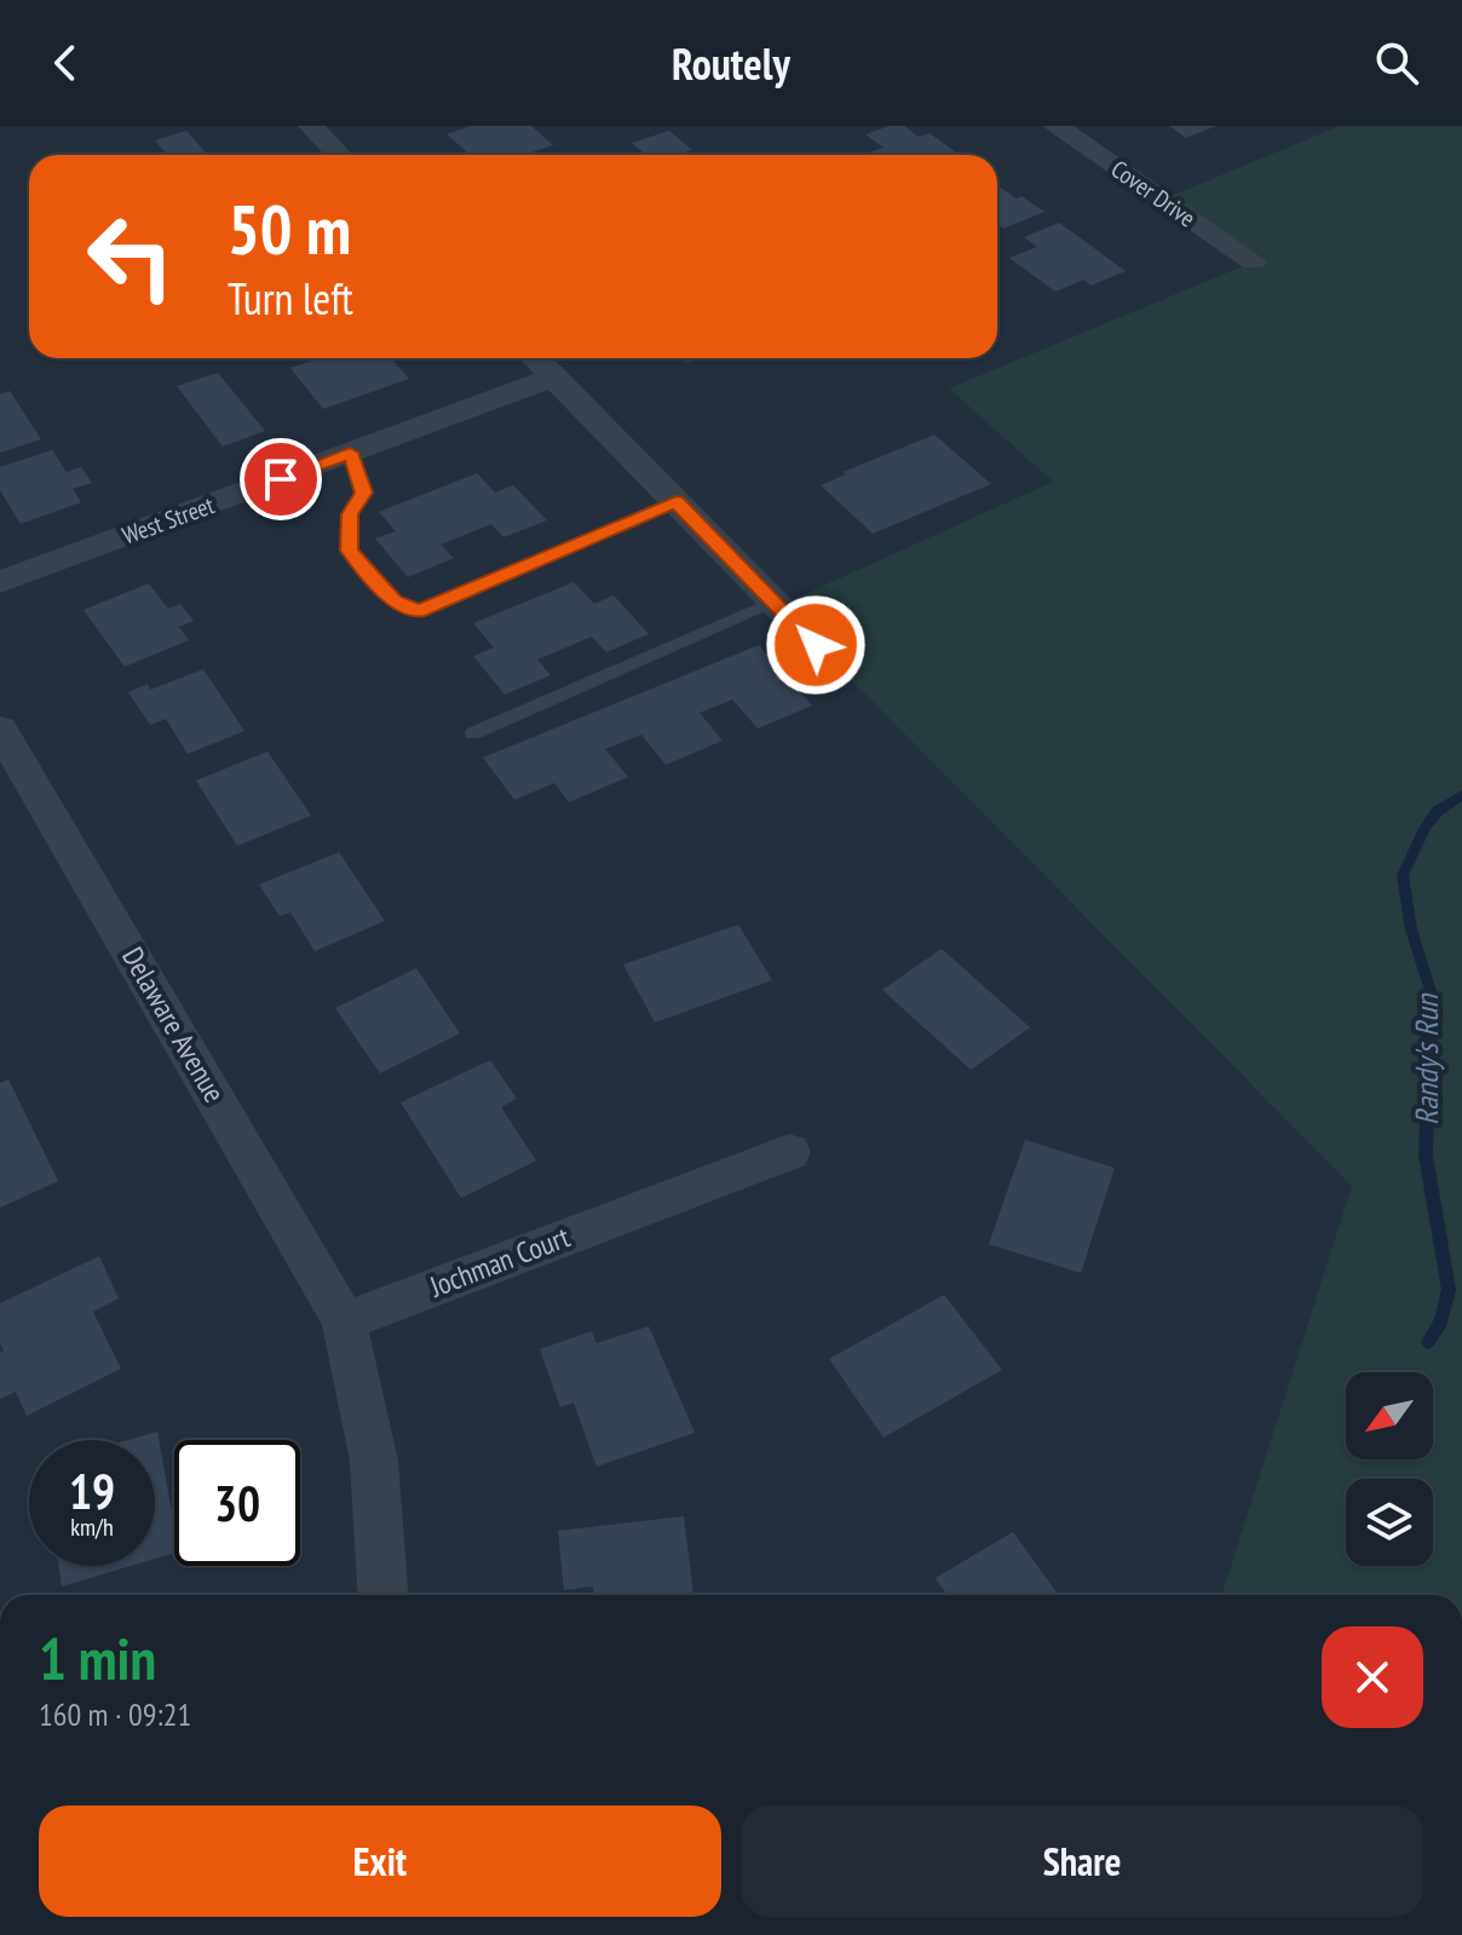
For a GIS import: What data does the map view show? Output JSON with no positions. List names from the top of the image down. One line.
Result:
{"streets":{"street":["Cover Drive","West Street","Delaware Avenue","Jochman Court"]},"crossings":[["Delaware Avenue","Jochman Court"]],"water":["Randy's Run"],"north":"bottom left","page":{"header":"Routely","turn":["50 m","Turn left"],"speed":"19 km/h","limit":"30","heading":["1 min","160 m · 09:21"],"buttons":["Exit","Share"]}}
